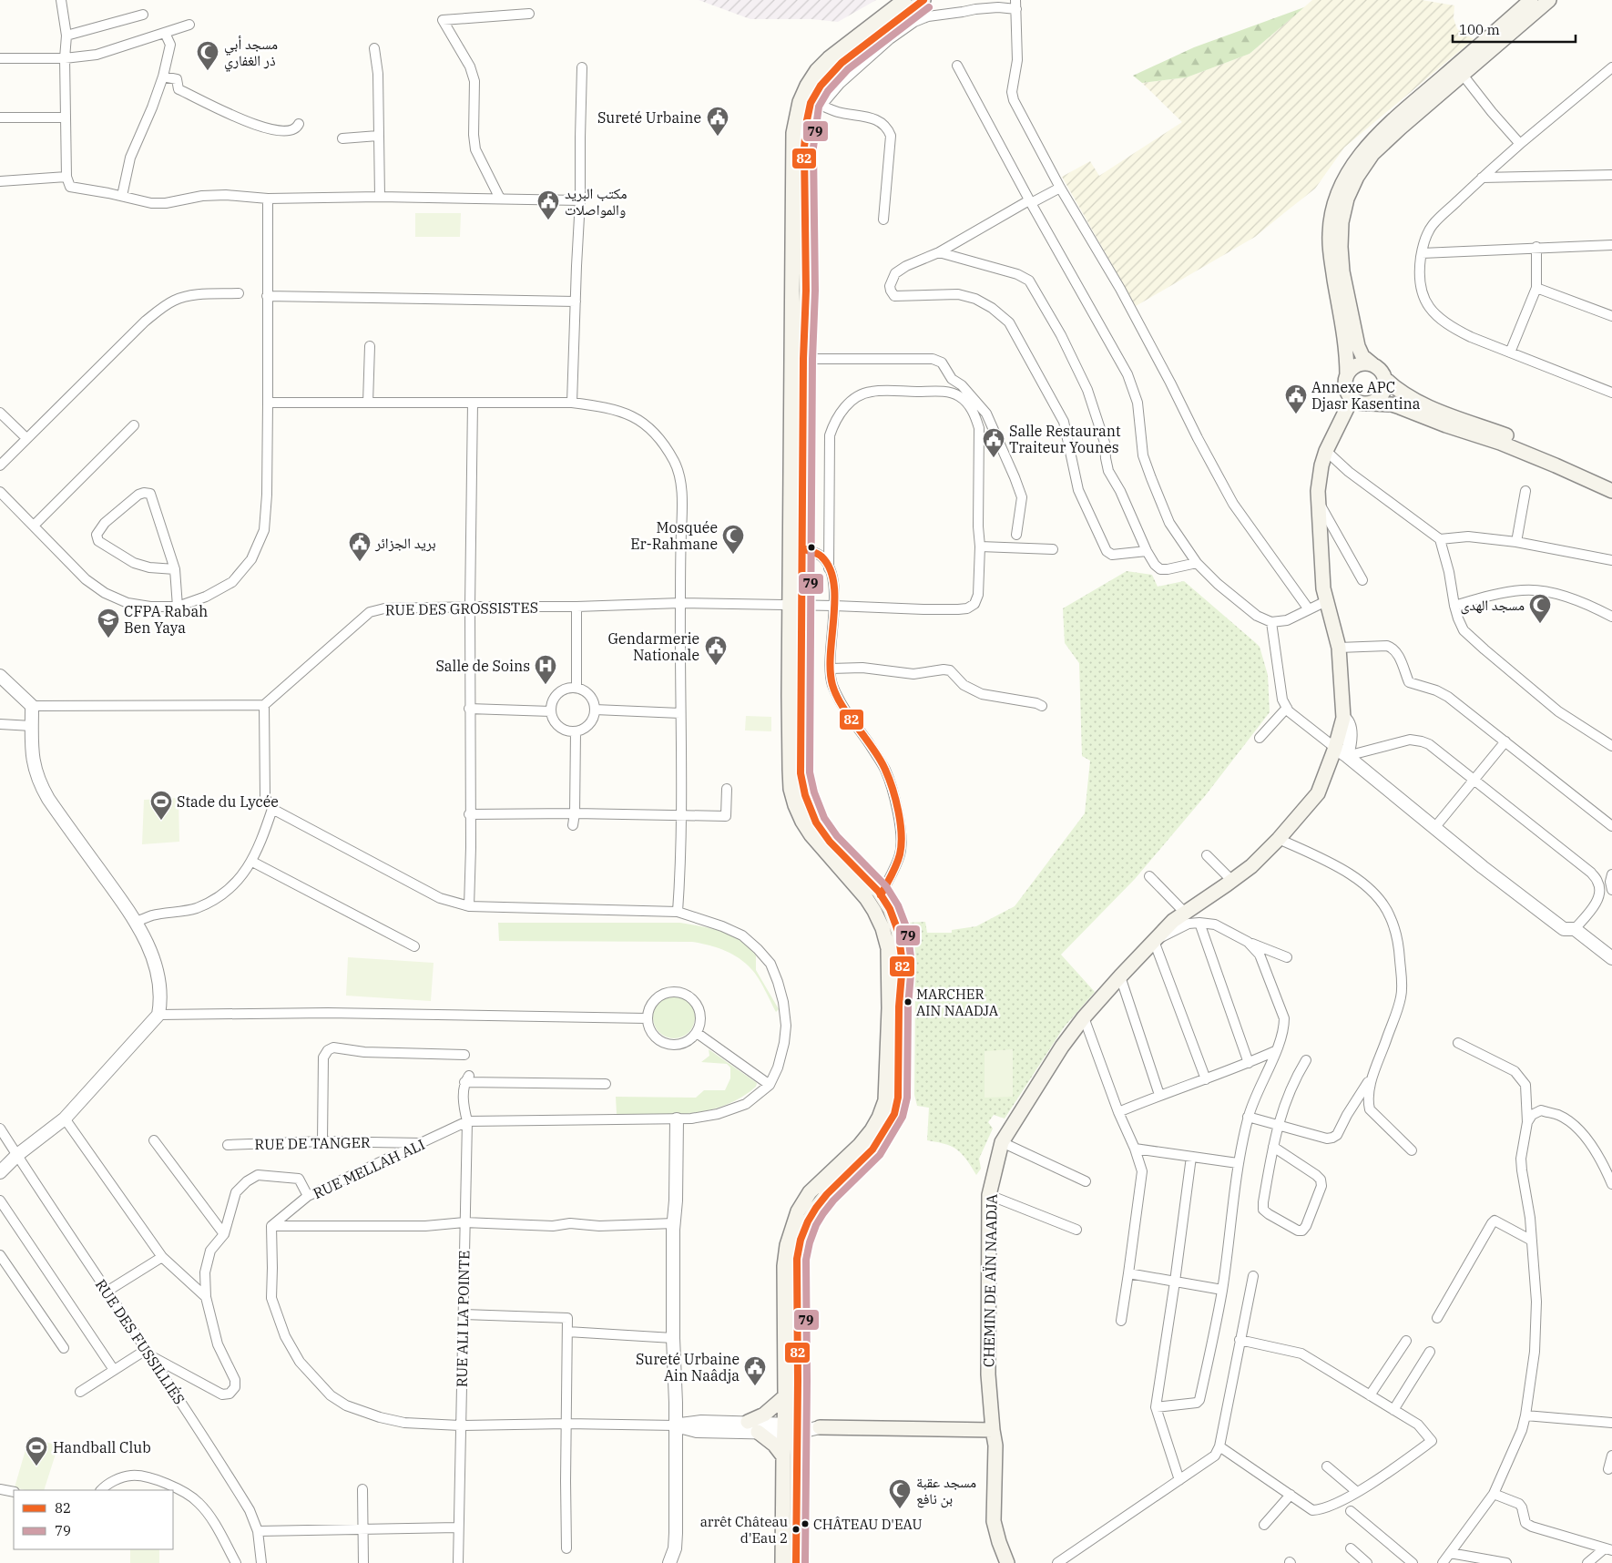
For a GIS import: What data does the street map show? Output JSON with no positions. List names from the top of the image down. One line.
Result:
{"streets":{"main road":["CHEMIN DE AÏN NAADJA"],"street":["RUE DES GROSSISTES","RUE DE TANGER","RUE MELLAH ALI","RUE ALI LA POINTE","RUE DES FUSSILLIÉS"]},"crossings":[["RUE DE TANGER","RUE MELLAH ALI"],["RUE MELLAH ALI","RUE ALI LA POINTE"]],"places":{"mosque":["مسجد أبي ذر الغفاري","Mosquée Er-Rahmane","مسجد الهدى","مسجد عقبة بن نافع"],"public building":["Sureté Urbaine","مكتب البريد والمواصلات","Annexe APC Djasr Kasentina","Salle Restaurant Traiteur Younes","بريد الجزائر","Gendarmerie Nationale","Sureté Urbaine Ain Naâdja"],"school or university":["CFPA Rabah Ben Yaya"],"hospital":["Salle de Soins"],"sports":["Stade du Lycée","Handball Club"],"other":["MARCHER AIN NAADJA","CHÂTEAU D'EAU","arrêt Château d'Eau 2"]},"lines":["transit line 82","transit line 79"],"legend":["82","79"],"scale_bar":"100 m"}
